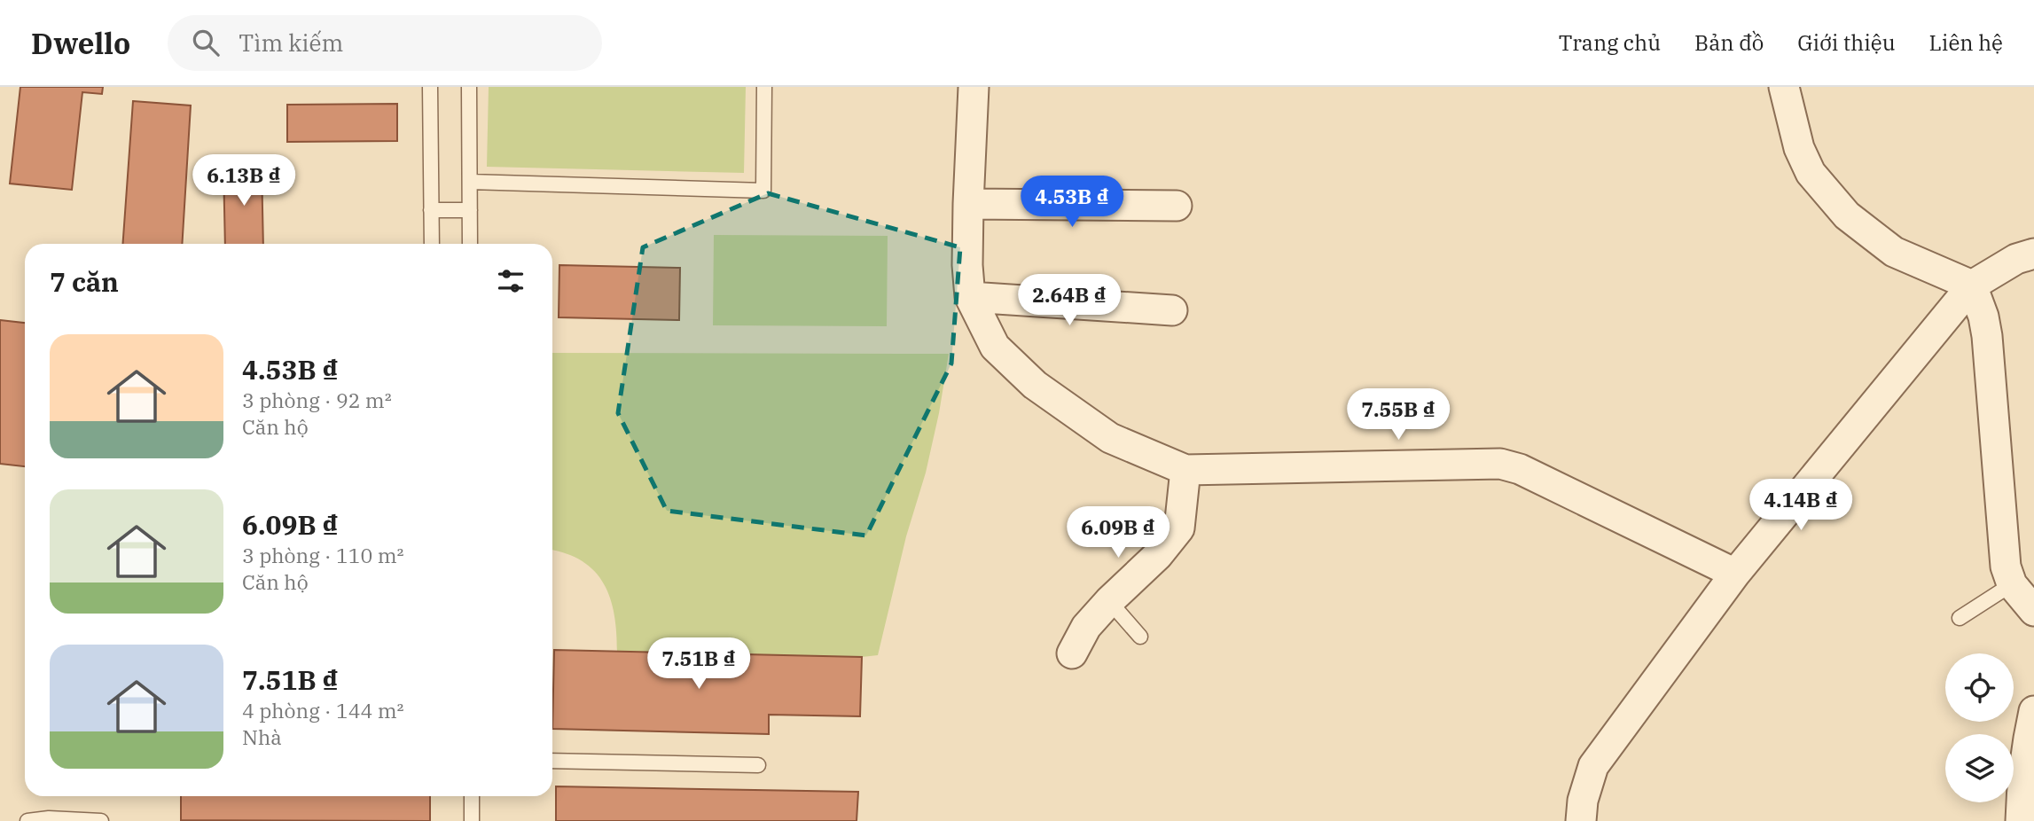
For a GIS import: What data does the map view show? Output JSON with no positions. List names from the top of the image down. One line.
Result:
{"page":{"header":"Dwello","search":"Tìm kiếm","nav":["Trang chủ","Bản đồ","Giới thiệu","Liên hệ"],"price":["6.13B ₫","4.53B ₫","2.64B ₫","7.55B ₫","4.14B ₫","6.09B ₫","7.51B ₫"],"heading":"7 căn","list":[{"name":"4.53B ₫","note":"3 phòng · 92 m² · Căn hộ"},{"name":"6.09B ₫","note":"3 phòng · 110 m² · Căn hộ"},{"name":"7.51B ₫","note":"4 phòng · 144 m² · Nhà"}]}}
